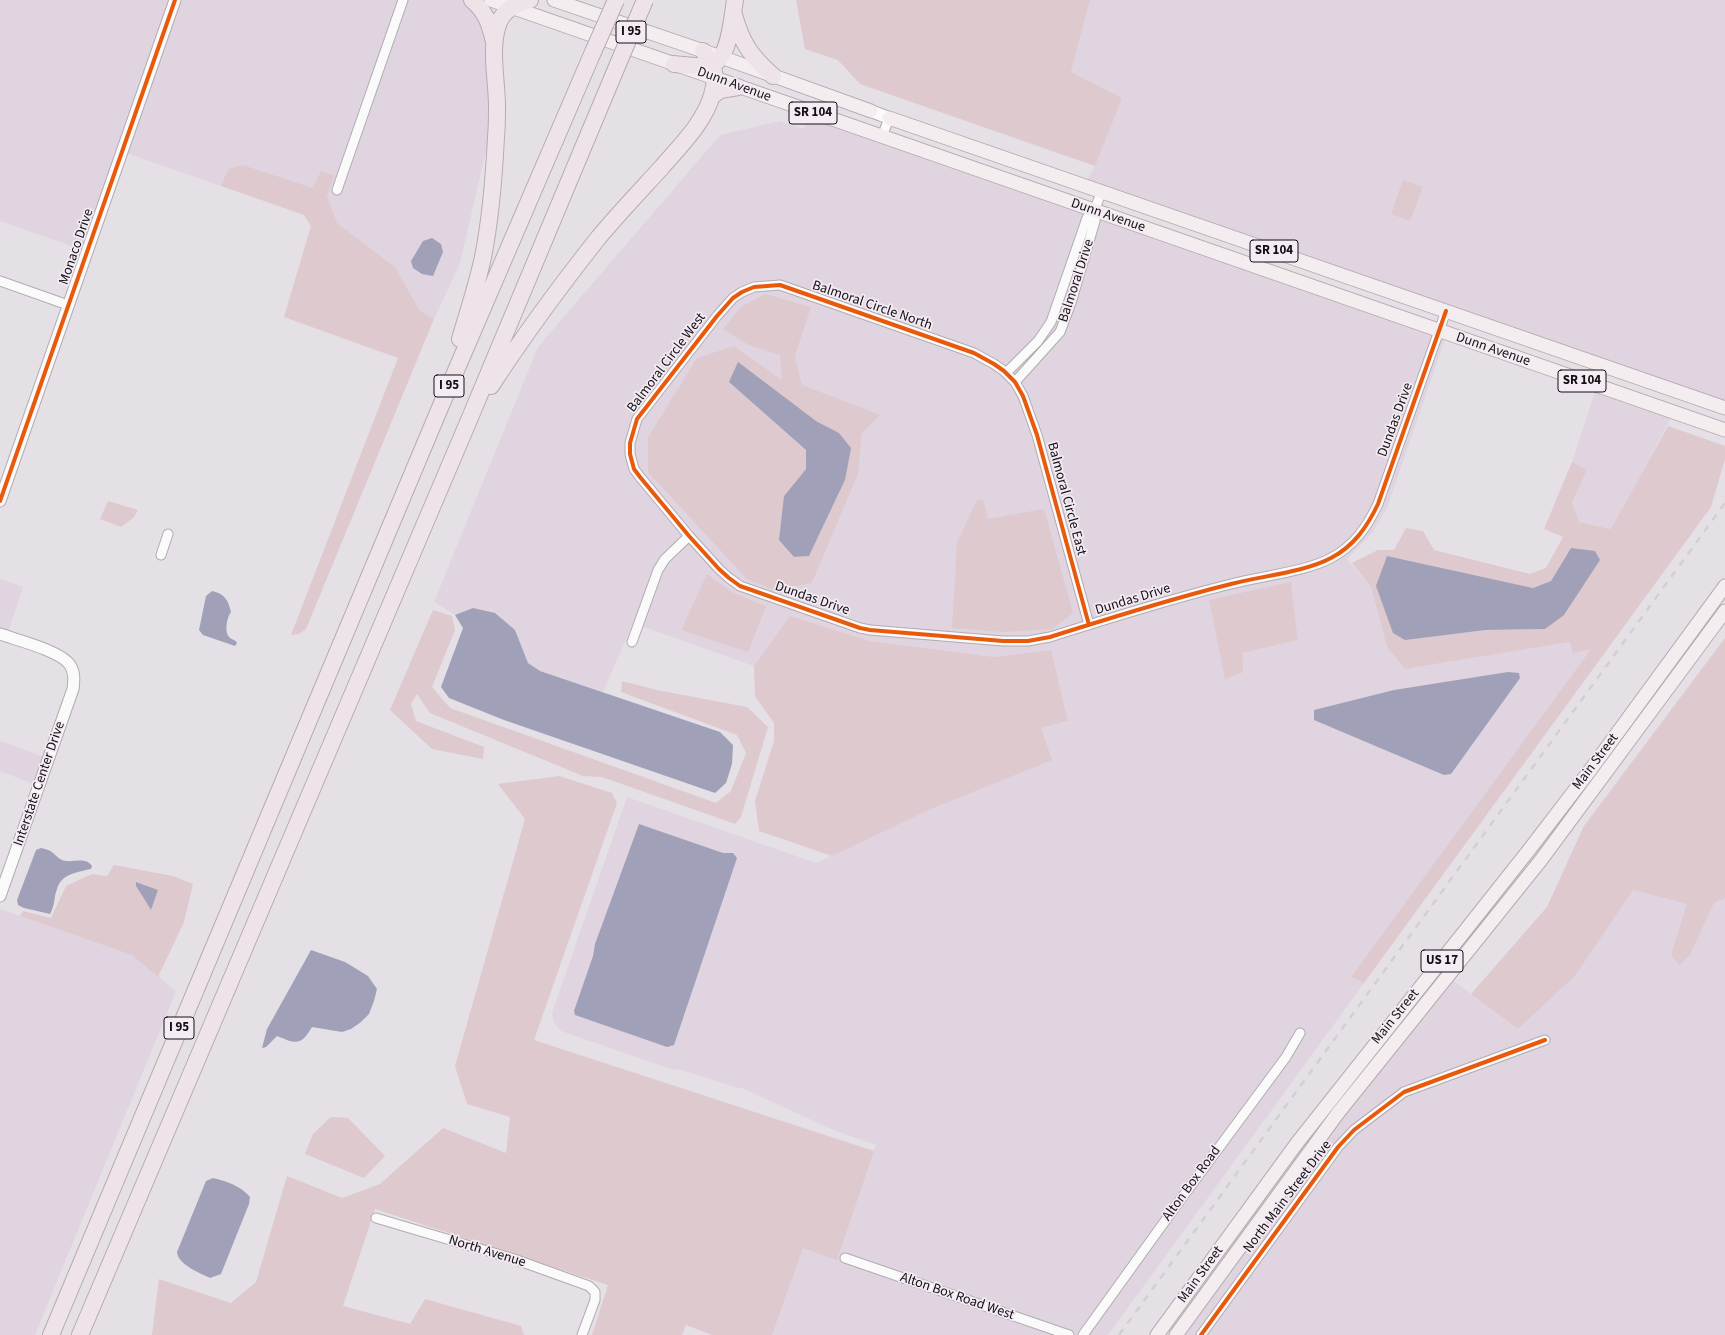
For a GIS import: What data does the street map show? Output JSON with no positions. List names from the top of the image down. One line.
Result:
{"streets":{"highway":["I 95"],"main road":["Dunn Avenue","SR 104","Main Street","US 17"],"street":["Monaco Drive","Balmoral Drive","Balmoral Circle North","Balmoral Circle West","Dundas Drive","Balmoral Circle East","Interstate Center Drive","Alton Box Road","North Main Street Drive","North Avenue","Alton Box Road West"]},"crossings":[["Dunn Avenue","Balmoral Drive"],["Dunn Avenue","Dundas Drive"],["Balmoral Drive","Balmoral Circle North"],["Balmoral Drive","Balmoral Circle East"],["Balmoral Circle North","Balmoral Circle West"],["Balmoral Circle North","Balmoral Circle East"],["Balmoral Circle West","Dundas Drive"],["Dundas Drive","Balmoral Circle East"]]}
